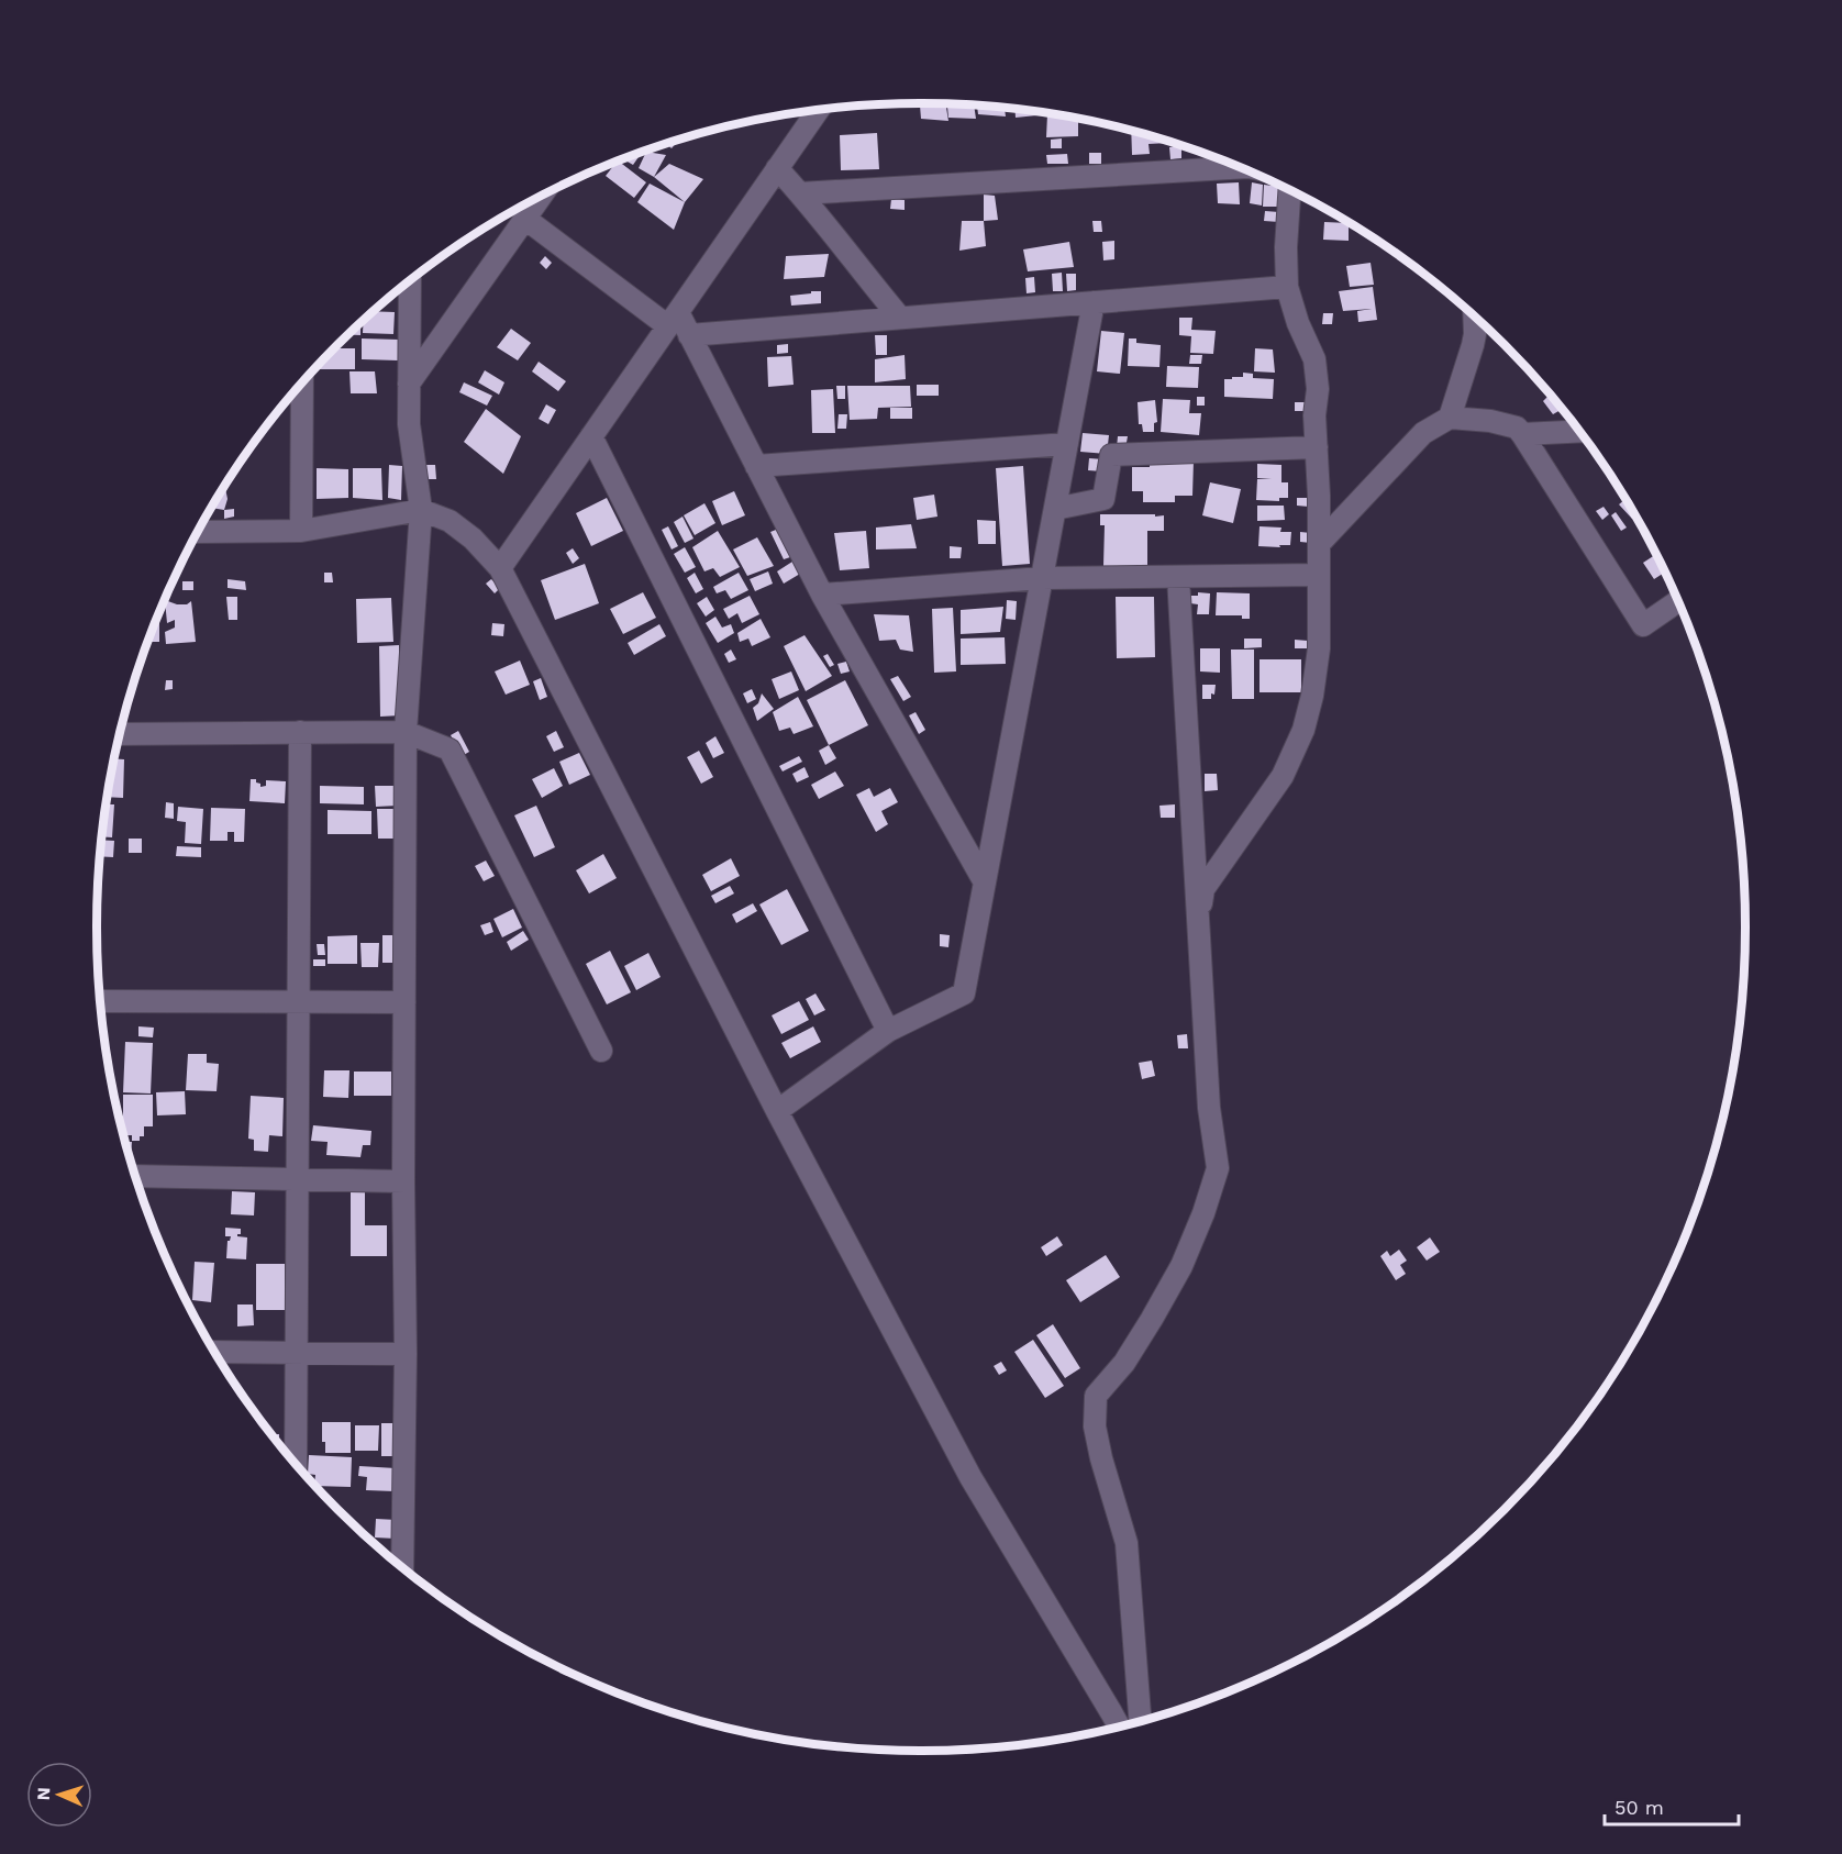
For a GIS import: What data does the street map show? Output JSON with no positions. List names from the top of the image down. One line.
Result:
{"scale_bar":"50 m","north":"left"}
